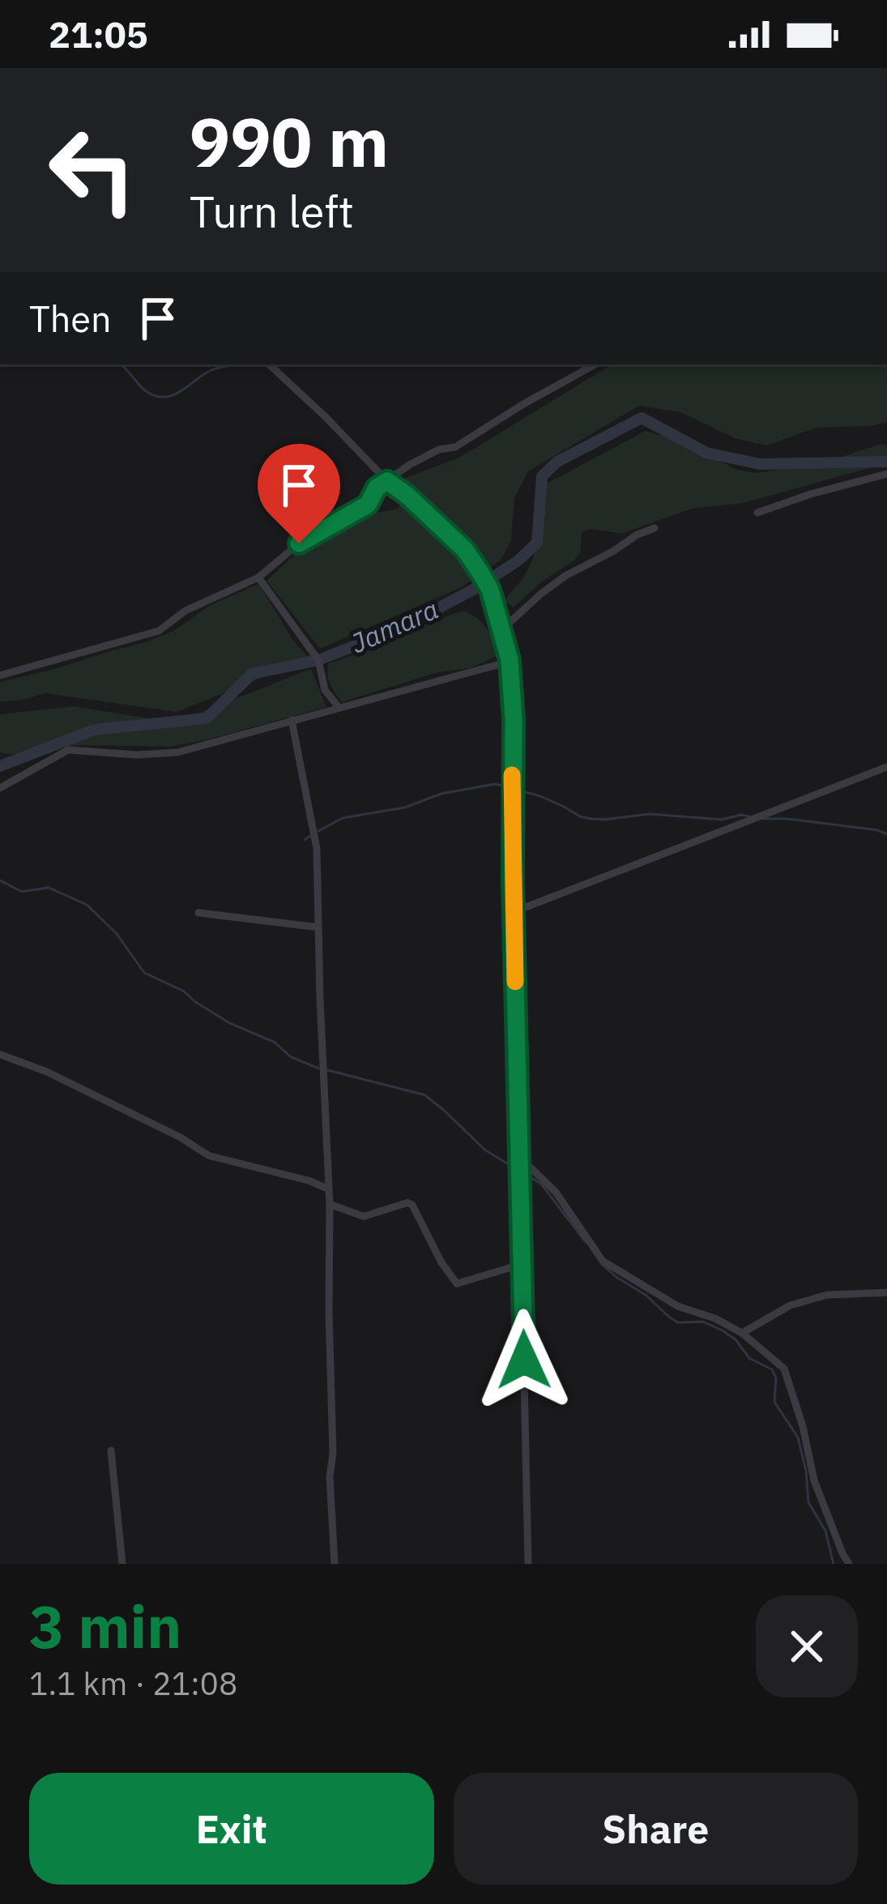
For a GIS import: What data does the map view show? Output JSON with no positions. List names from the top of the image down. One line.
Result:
{"water":["Jamara"],"page":{"status":"21:05","turn":["990 m","Turn left"],"then":"Then","heading":["3 min","1.1 km · 21:08"],"buttons":["Exit","Share"]}}
